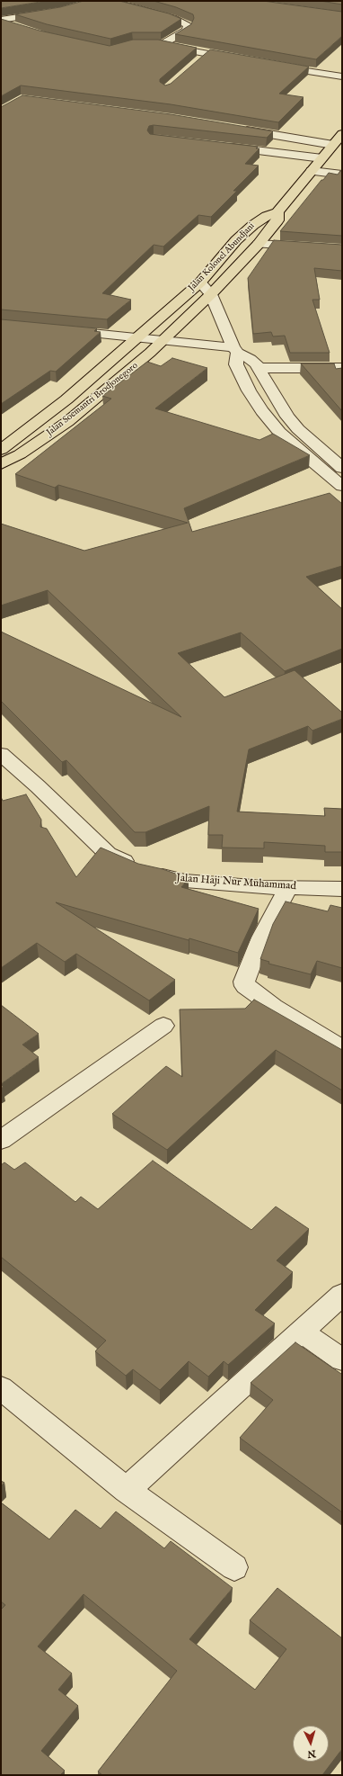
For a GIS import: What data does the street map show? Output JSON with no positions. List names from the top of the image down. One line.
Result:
{"streets":{"main road":["Jalan Kolonel Abundjani","Jalan Soemantri Brodjonegoro"],"street":["Jalan Haji Nur Muhammad"]},"crossings":[["Jalan Kolonel Abundjani","Jalan Soemantri Brodjonegoro"]],"north":"bottom"}
